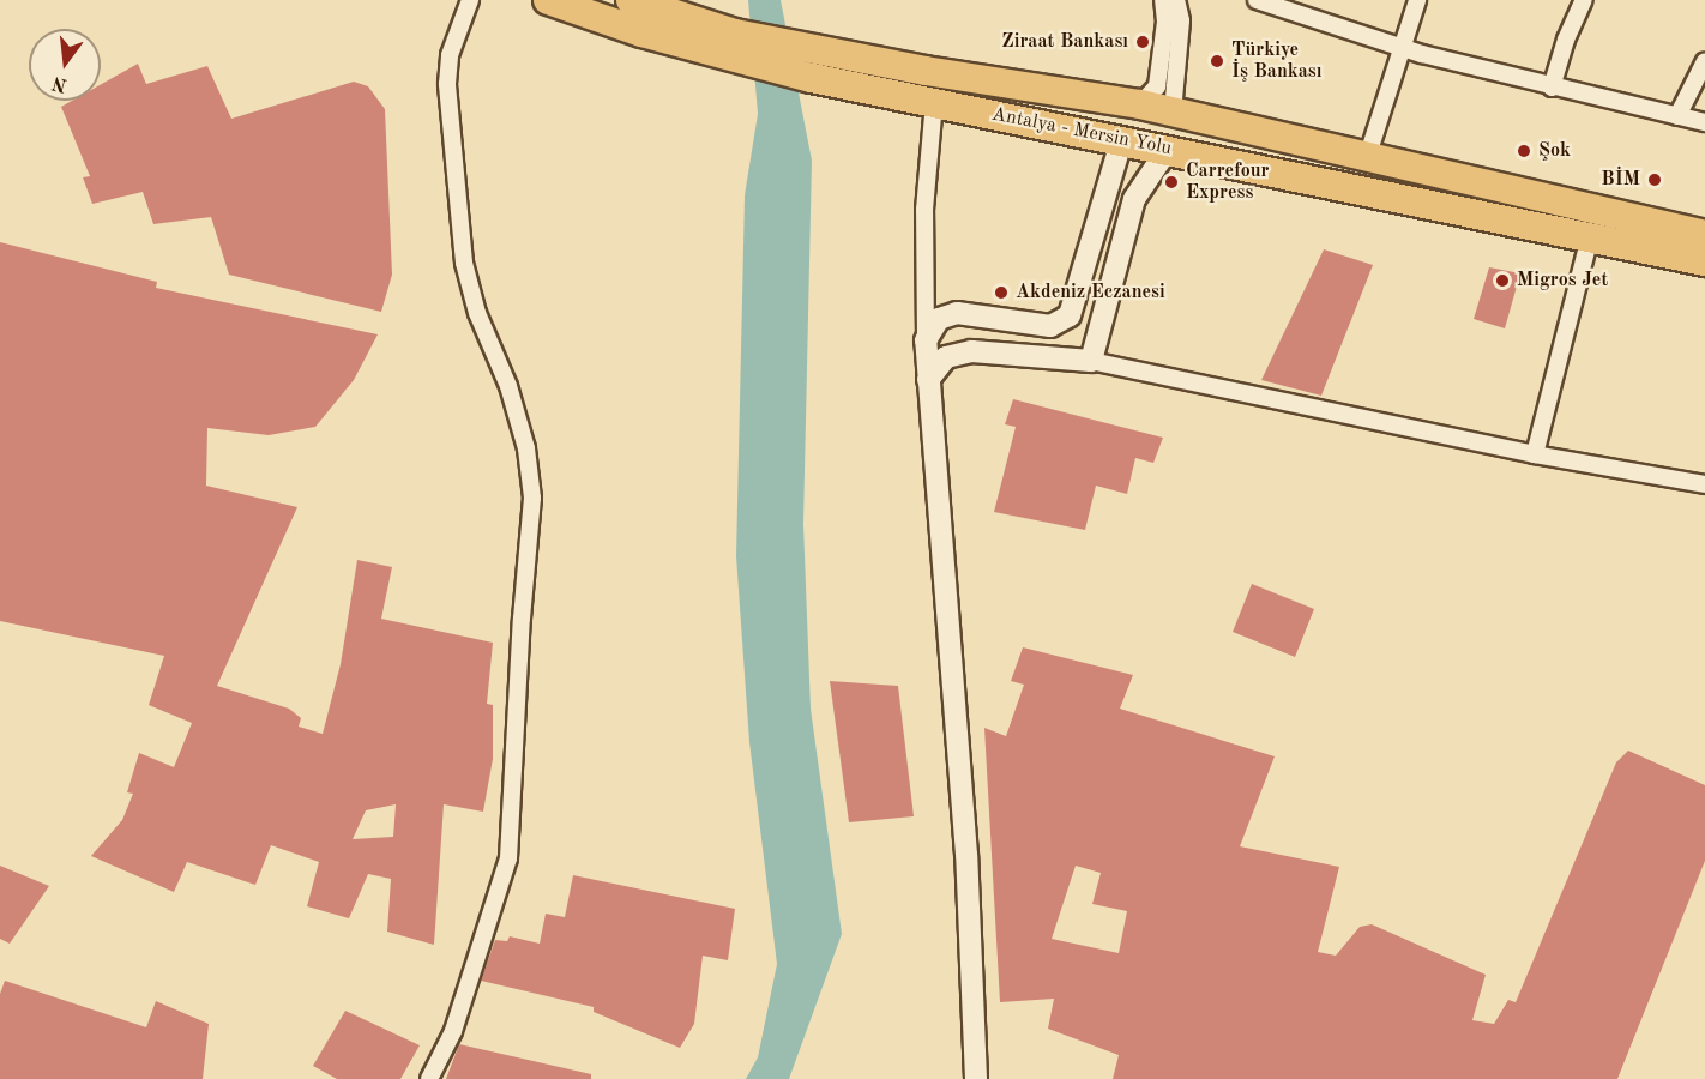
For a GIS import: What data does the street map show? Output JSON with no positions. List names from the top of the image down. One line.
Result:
{"streets":{"highway":["Antalya - Mersin Yolu"]},"places":["Ziraat Bankası","Türkiye İş Bankası","Şok","BİM","Carrefour Express","Migros Jet","Akdeniz Eczanesi"],"north":"bottom"}
